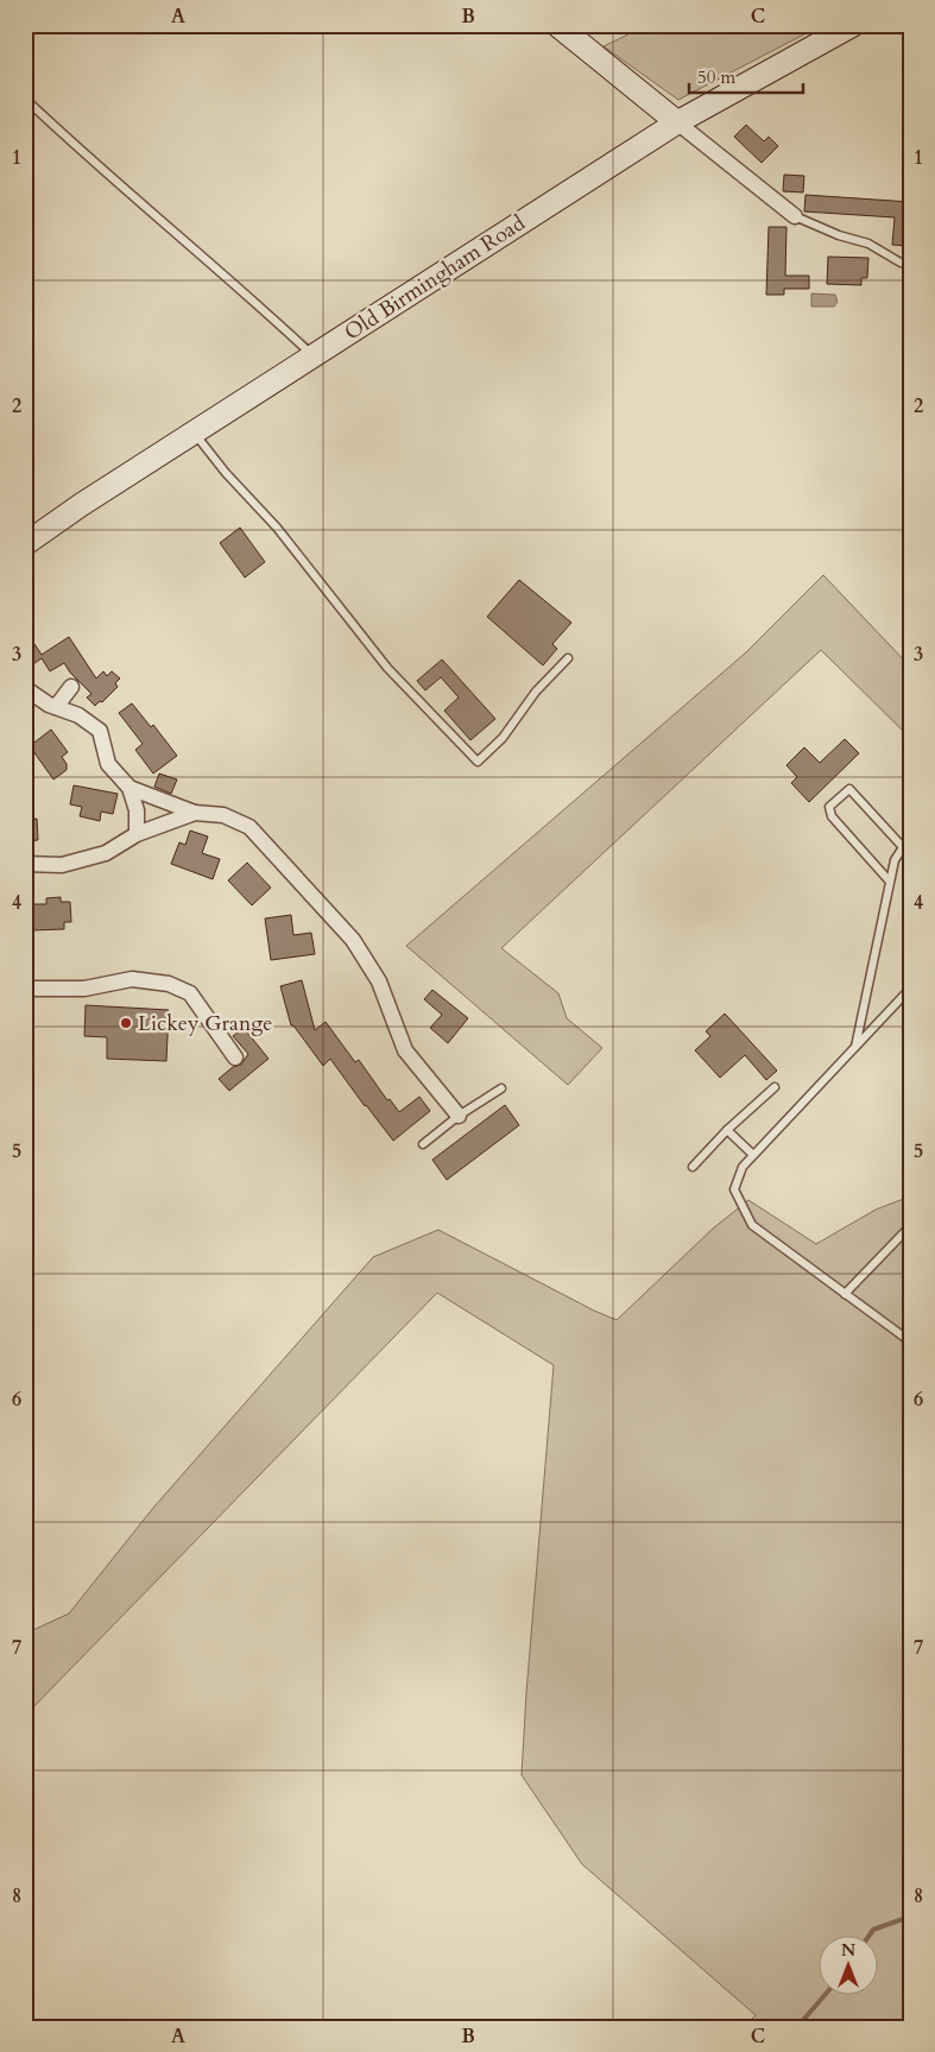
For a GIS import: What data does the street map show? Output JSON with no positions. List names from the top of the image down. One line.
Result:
{"streets":{"main road":["Old Birmingham Road"]},"places":["Lickey Grange"],"scale_bar":"50 m","north":"top","grid":{"columns":["A","B","C"],"rows":["1","2","3","4","5","6","7","8"]}}
